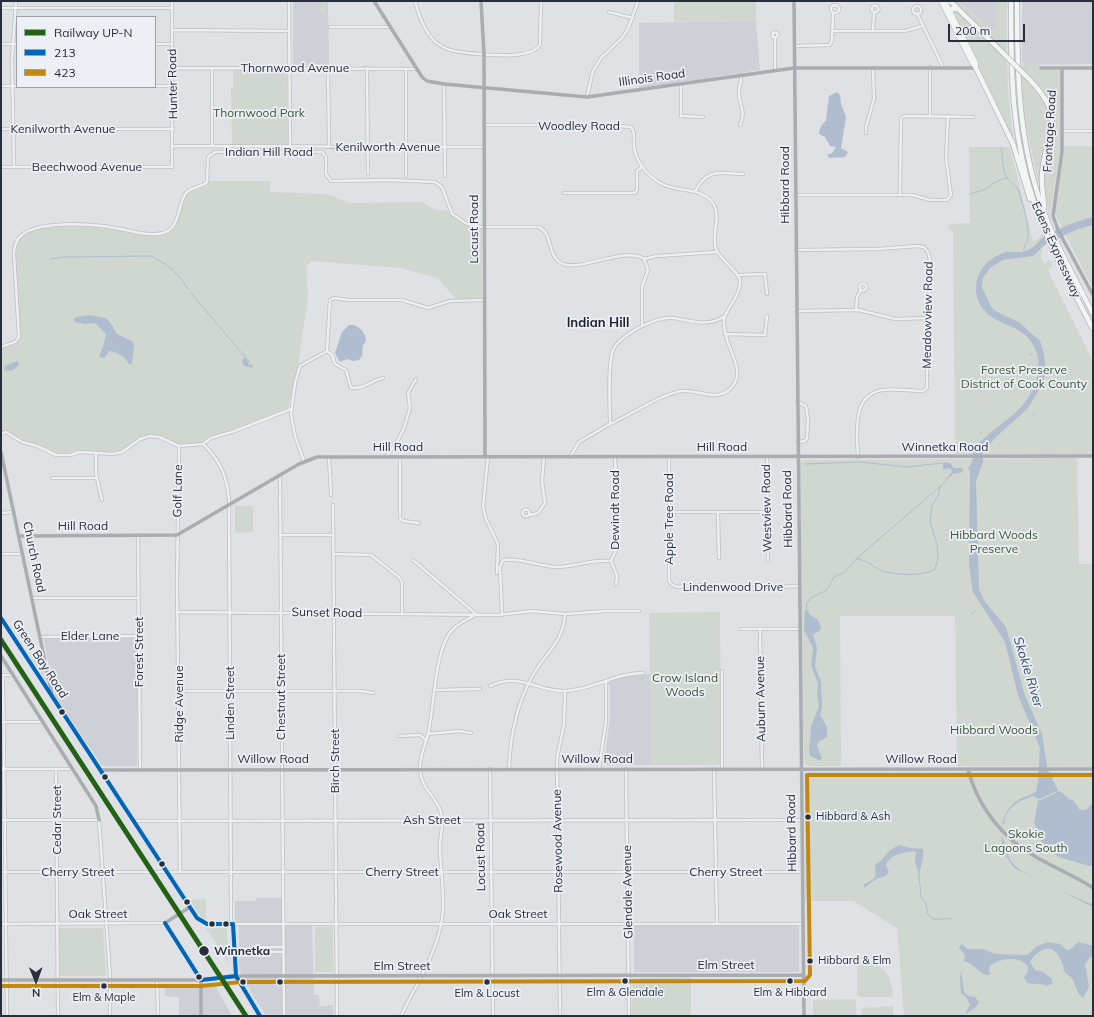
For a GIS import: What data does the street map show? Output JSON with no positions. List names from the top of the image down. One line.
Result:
{"streets":{"highway":["Edens Expressway"],"street":["Thornwood Avenue","Illinois Road","Hunter Road","Woodley Road","Kenilworth Avenue","Frontage Road","Indian Hill Road","Beechwood Avenue","Hibbard Road","Locust Road","Meadowview Road","Hill Road","Winnetka Road","Golf Lane","Westview Road","Dewindt Road","Apple Tree Road","Church Road","Lindenwood Drive","Sunset Road","Elder Lane","Forest Street","Green Bay Road","Chestnut Street","Auburn Avenue","Linden Street","Ridge Avenue","Willow Road","Birch Street","Cedar Street","Ash Street","Rosewood Avenue","Cherry Street","Glendale Avenue","Oak Street","Elm Street"]},"crossings":[["Thornwood Avenue","Illinois Road"],["Thornwood Avenue","Hunter Road"],["Illinois Road","Hibbard Road"],["Illinois Road","Locust Road"],["Hunter Road","Kenilworth Avenue"],["Hunter Road","Beechwood Avenue"],["Woodley Road","Locust Road"],["Kenilworth Avenue","Locust Road"],["Indian Hill Road","Locust Road"],["Hibbard Road","Meadowview Road"],["Hibbard Road","Hill Road"],["Hibbard Road","Winnetka Road"],["Hibbard Road","Lindenwood Drive"],["Hibbard Road","Willow Road"],["Hibbard Road","Ash Street"],["Hibbard Road","Cherry Street"],["Hibbard Road","Oak Street"],["Hibbard Road","Elm Street"],["Locust Road","Hill Road"],["Locust Road","Willow Road"],["Locust Road","Ash Street"],["Locust Road","Cherry Street"],["Locust Road","Oak Street"],["Locust Road","Elm Street"],["Meadowview Road","Winnetka Road"],["Hill Road","Winnetka Road"],["Hill Road","Golf Lane"],["Hill Road","Westview Road"],["Hill Road","Dewindt Road"],["Hill Road","Apple Tree Road"],["Hill Road","Church Road"],["Hill Road","Forest Street"],["Hill Road","Chestnut Street"],["Hill Road","Linden Street"],["Hill Road","Ridge Avenue"],["Golf Lane","Ridge Avenue"],["Dewindt Road","Sunset Road"],["Apple Tree Road","Lindenwood Drive"],["Church Road","Elder Lane"],["Church Road","Green Bay Road"],["Sunset Road","Chestnut Street"],["Sunset Road","Linden Street"],["Sunset Road","Ridge Avenue"],["Sunset Road","Birch Street"],["Elder Lane","Forest Street"],["Forest Street","Willow Road"],["Green Bay Road","Linden Street"],["Green Bay Road","Willow Road"],["Green Bay Road","Ash Street"],["Green Bay Road","Cherry Street"],["Green Bay Road","Oak Street"],["Chestnut Street","Willow Road"],["Chestnut Street","Ash Street"],["Chestnut Street","Cherry Street"],["Chestnut Street","Oak Street"],["Chestnut Street","Elm Street"],["Auburn Avenue","Willow Road"],["Linden Street","Willow Road"],["Linden Street","Ash Street"],["Linden Street","Cherry Street"],["Linden Street","Oak Street"],["Ridge Avenue","Willow Road"],["Ridge Avenue","Ash Street"],["Ridge Avenue","Cherry Street"],["Willow Road","Birch Street"],["Willow Road","Rosewood Avenue"],["Willow Road","Glendale Avenue"],["Birch Street","Ash Street"],["Birch Street","Cherry Street"],["Birch Street","Oak Street"],["Birch Street","Elm Street"],["Cedar Street","Cherry Street"],["Cedar Street","Oak Street"],["Cedar Street","Elm Street"],["Ash Street","Rosewood Avenue"],["Ash Street","Glendale Avenue"],["Rosewood Avenue","Cherry Street"],["Rosewood Avenue","Oak Street"],["Rosewood Avenue","Elm Street"],["Cherry Street","Glendale Avenue"],["Glendale Avenue","Oak Street"],["Glendale Avenue","Elm Street"]],"districts":["Indian Hill"],"water":["Skokie River"],"parks":["Thornwood Park","Forest Preserve District of Cook County","Hibbard Woods Preserve","Crow Island Woods","Hibbard Woods","Skokie Lagoons South"],"places":["Hibbard & Ash","Winnetka","Hibbard & Elm","Elm & Glendale","Elm & Hibbard","Elm & Locust","Elm & Maple"],"lines":["transit line 213","rail line UP-N","transit line 423"],"legend":["Railway UP-N","213","423"],"scale_bar":"200 m","north":"bottom"}
